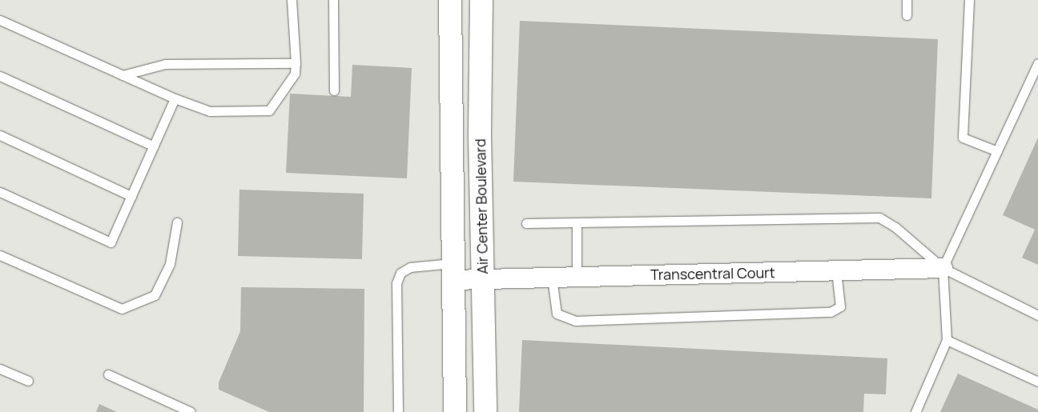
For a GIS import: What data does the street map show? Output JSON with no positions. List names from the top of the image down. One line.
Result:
{"streets":{"street":["Air Center Boulevard","Transcentral Court"]},"crossings":[["Air Center Boulevard","Transcentral Court"]]}
